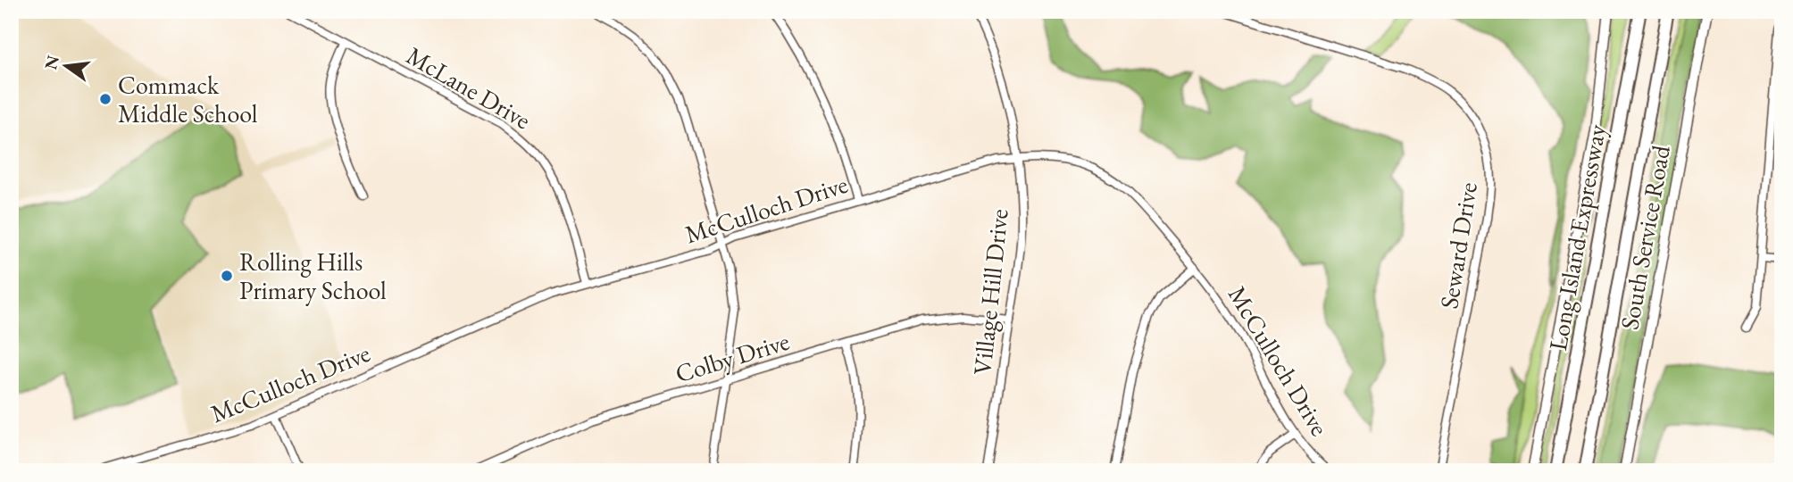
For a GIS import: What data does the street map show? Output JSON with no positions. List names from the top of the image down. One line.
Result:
{"streets":{"highway":["Long Island Expressway"],"main road":["South Service Road"],"street":["McLane Drive","McCulloch Drive","Seward Drive","Village Hill Drive","Colby Drive"]},"crossings":[["McLane Drive","McCulloch Drive"],["McCulloch Drive","Village Hill Drive"],["Village Hill Drive","Colby Drive"]],"places":["Commack Middle School","Rolling Hills Primary School"],"north":"left"}
